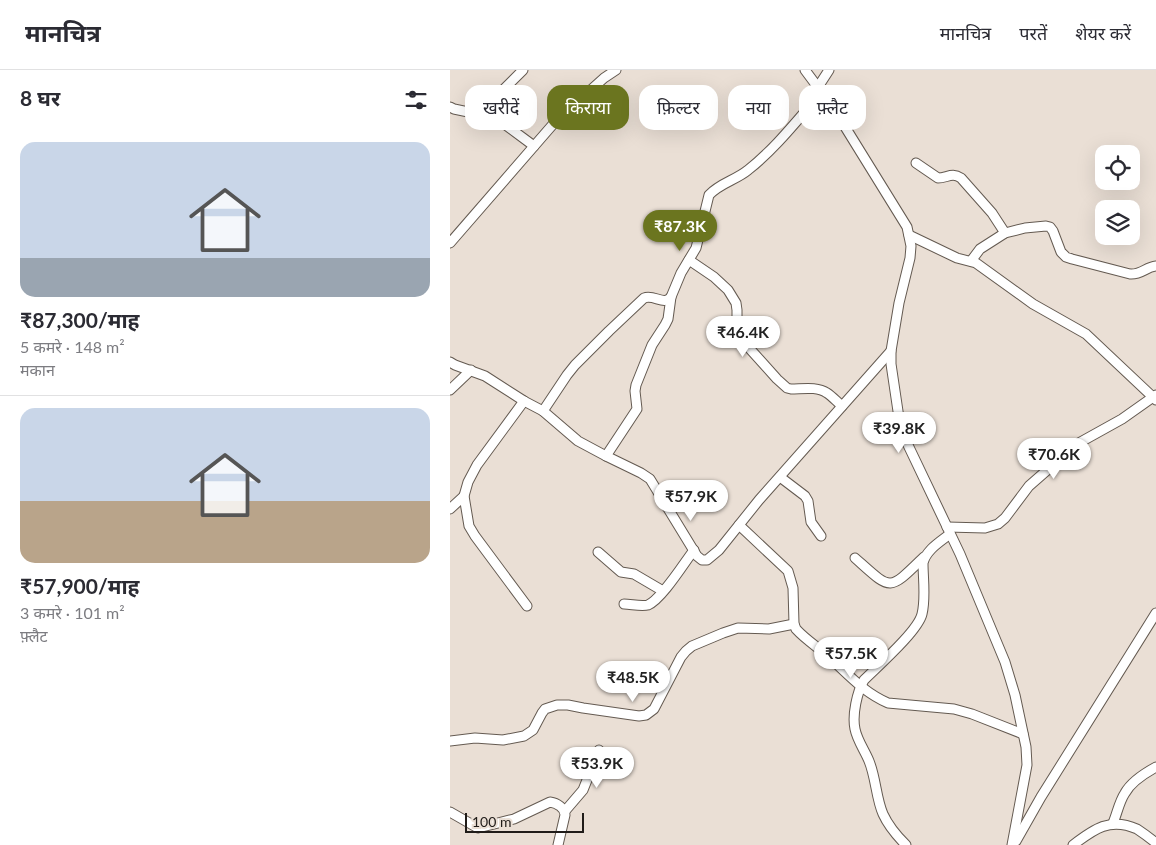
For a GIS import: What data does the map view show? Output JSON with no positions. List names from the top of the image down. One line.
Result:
{"scale_bar":"100 m","page":{"header":"मानचित्र","nav":["मानचित्र","परतें","शेयर करें"],"heading":"8 घर","chip":["खरीदें","किराया","फ़िल्टर","नया","फ़्लैट"],"list":[{"name":"₹87,300/माह","note":"5 कमरे · 148 m² · मकान"},{"name":"₹57,900/माह","note":"3 कमरे · 101 m² · फ़्लैट"}],"price":["₹87.3K","₹46.4K","₹39.8K","₹70.6K","₹57.9K","₹57.5K","₹48.5K","₹53.9K"],"scale":"100 m"}}
